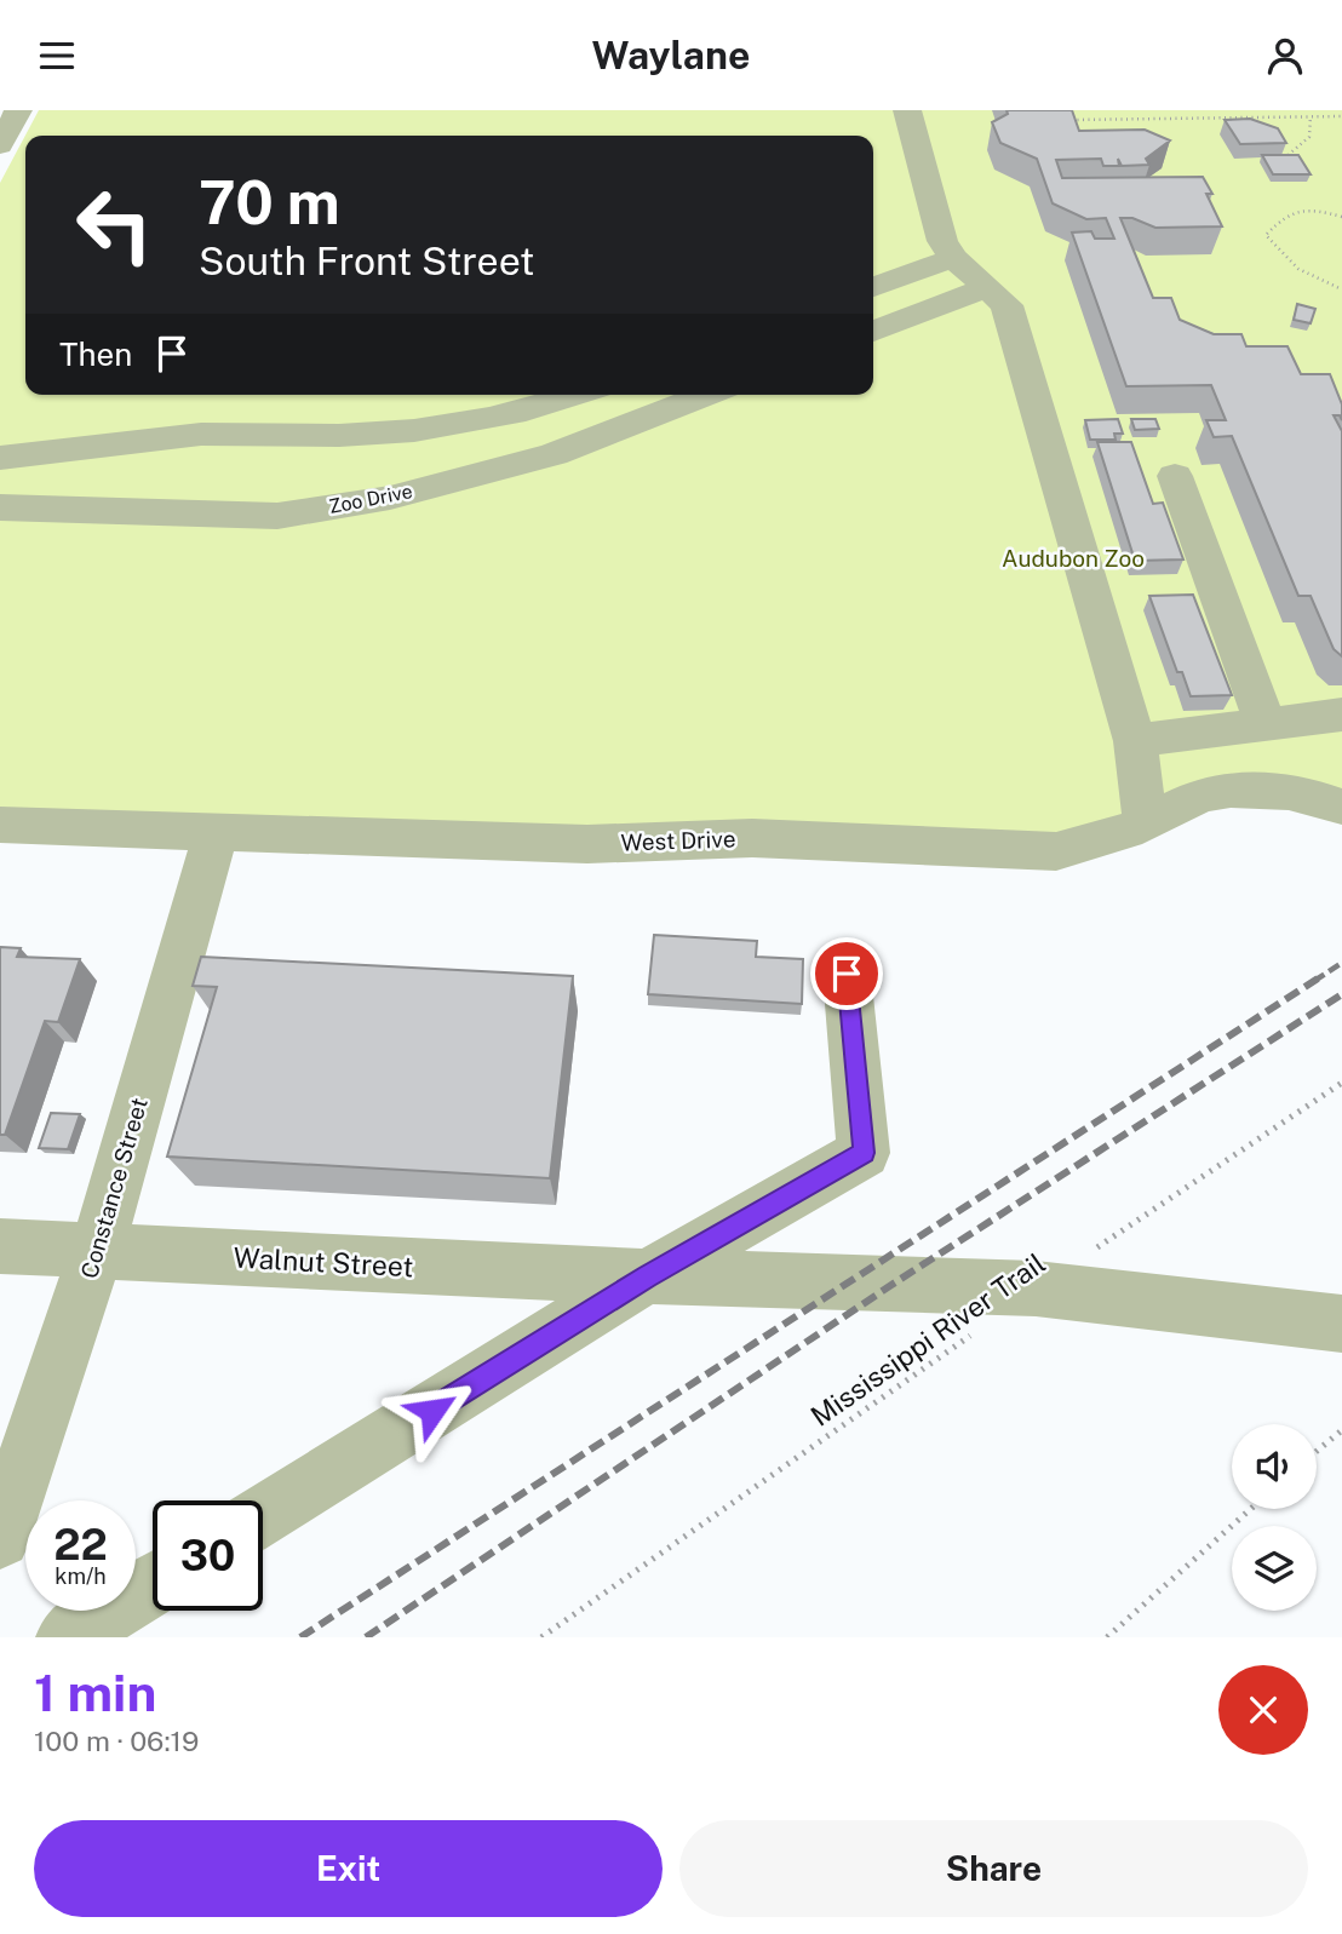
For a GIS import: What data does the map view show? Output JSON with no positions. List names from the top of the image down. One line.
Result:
{"streets":{"street":["Zoo Drive","West Drive","Constance Street","Walnut Street"],"path":["Mississippi River Trail"]},"crossings":[["West Drive","Constance Street"],["Constance Street","Walnut Street"],["Walnut Street","Mississippi River Trail"]],"parks":["Audubon Zoo"],"page":{"header":"Waylane","turn":["70 m","South Front Street"],"then":"Then","speed":"22 km/h","limit":"30","heading":["1 min","100 m · 06:19"],"buttons":["Exit","Share"]}}
